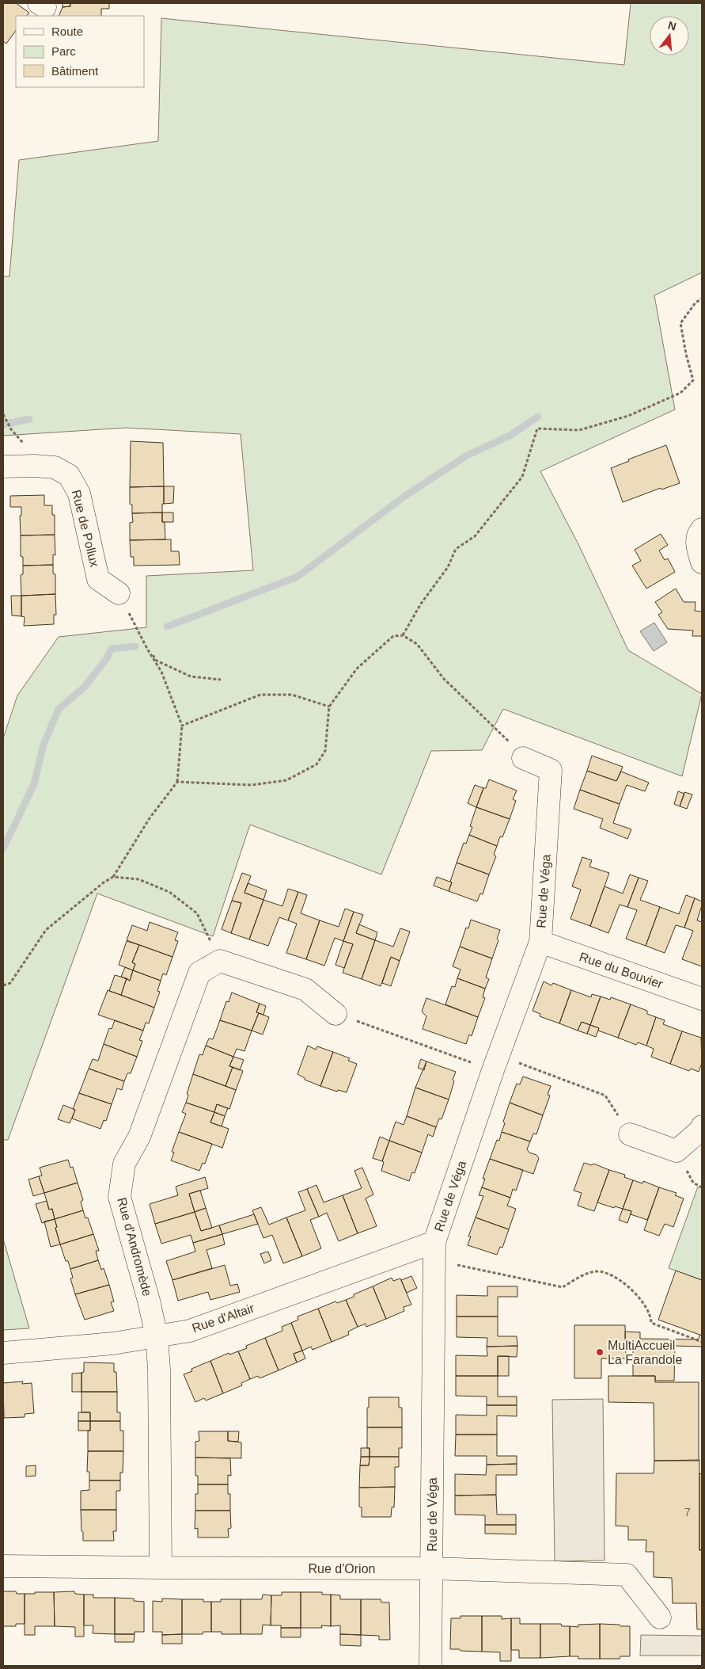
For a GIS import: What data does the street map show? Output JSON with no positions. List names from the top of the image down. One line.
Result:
{"streets":{"street":["Rue de Pollux","Rue de Véga","Rue du Bouvier","Rue d'Andromède","Rue d'Altair","Rue d'Orion"]},"crossings":[["Rue de Véga","Rue du Bouvier"],["Rue de Véga","Rue d'Altair"],["Rue de Véga","Rue d'Orion"],["Rue d'Andromède","Rue d'Altair"],["Rue d'Andromède","Rue d'Orion"]],"places":["MultiAccueil La Farandole"],"house_numbers":["7"],"legend":["Route","Parc","Bâtiment"],"north":"top"}
